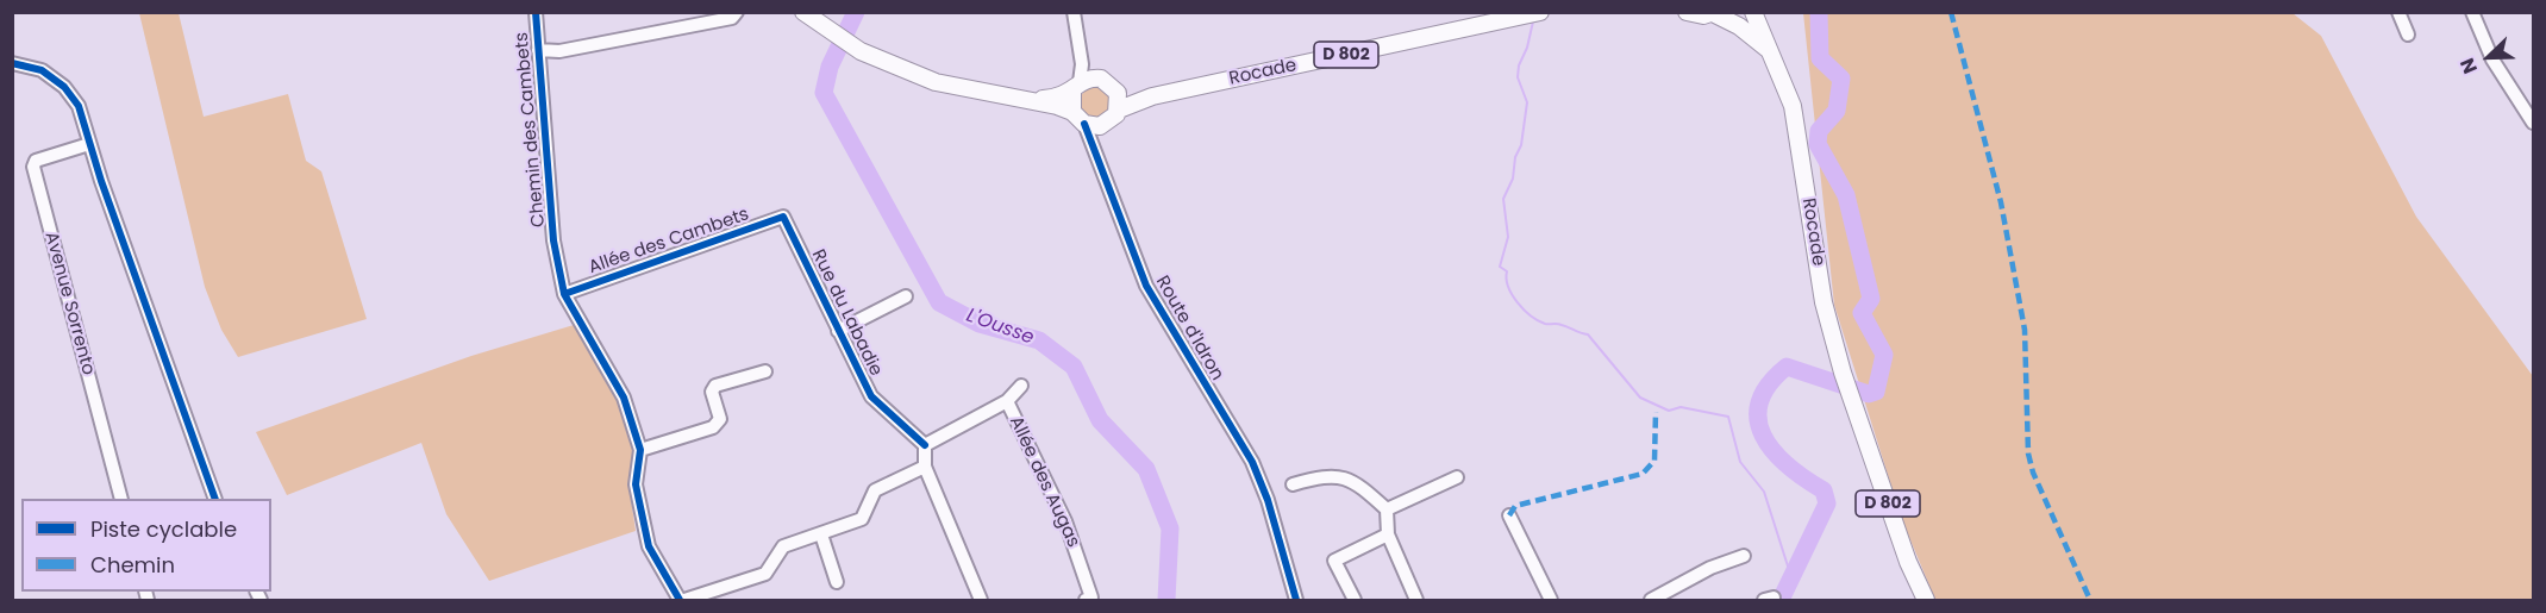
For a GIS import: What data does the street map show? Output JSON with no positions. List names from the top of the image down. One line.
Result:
{"streets":{"main road":["D 802","Rocade"],"street":["Chemin des Cambets","Allée des Cambets","Avenue Sorrento","Rue du Labadie","Route d'Idron","Allée des Augas"]},"crossings":[["D 802","Rocade"],["Rocade","Route d'Idron"],["Chemin des Cambets","Allée des Cambets"],["Allée des Cambets","Rue du Labadie"]],"water":["L'Ousse"],"legend":["Piste cyclable","Chemin"],"north":"bottom left"}
